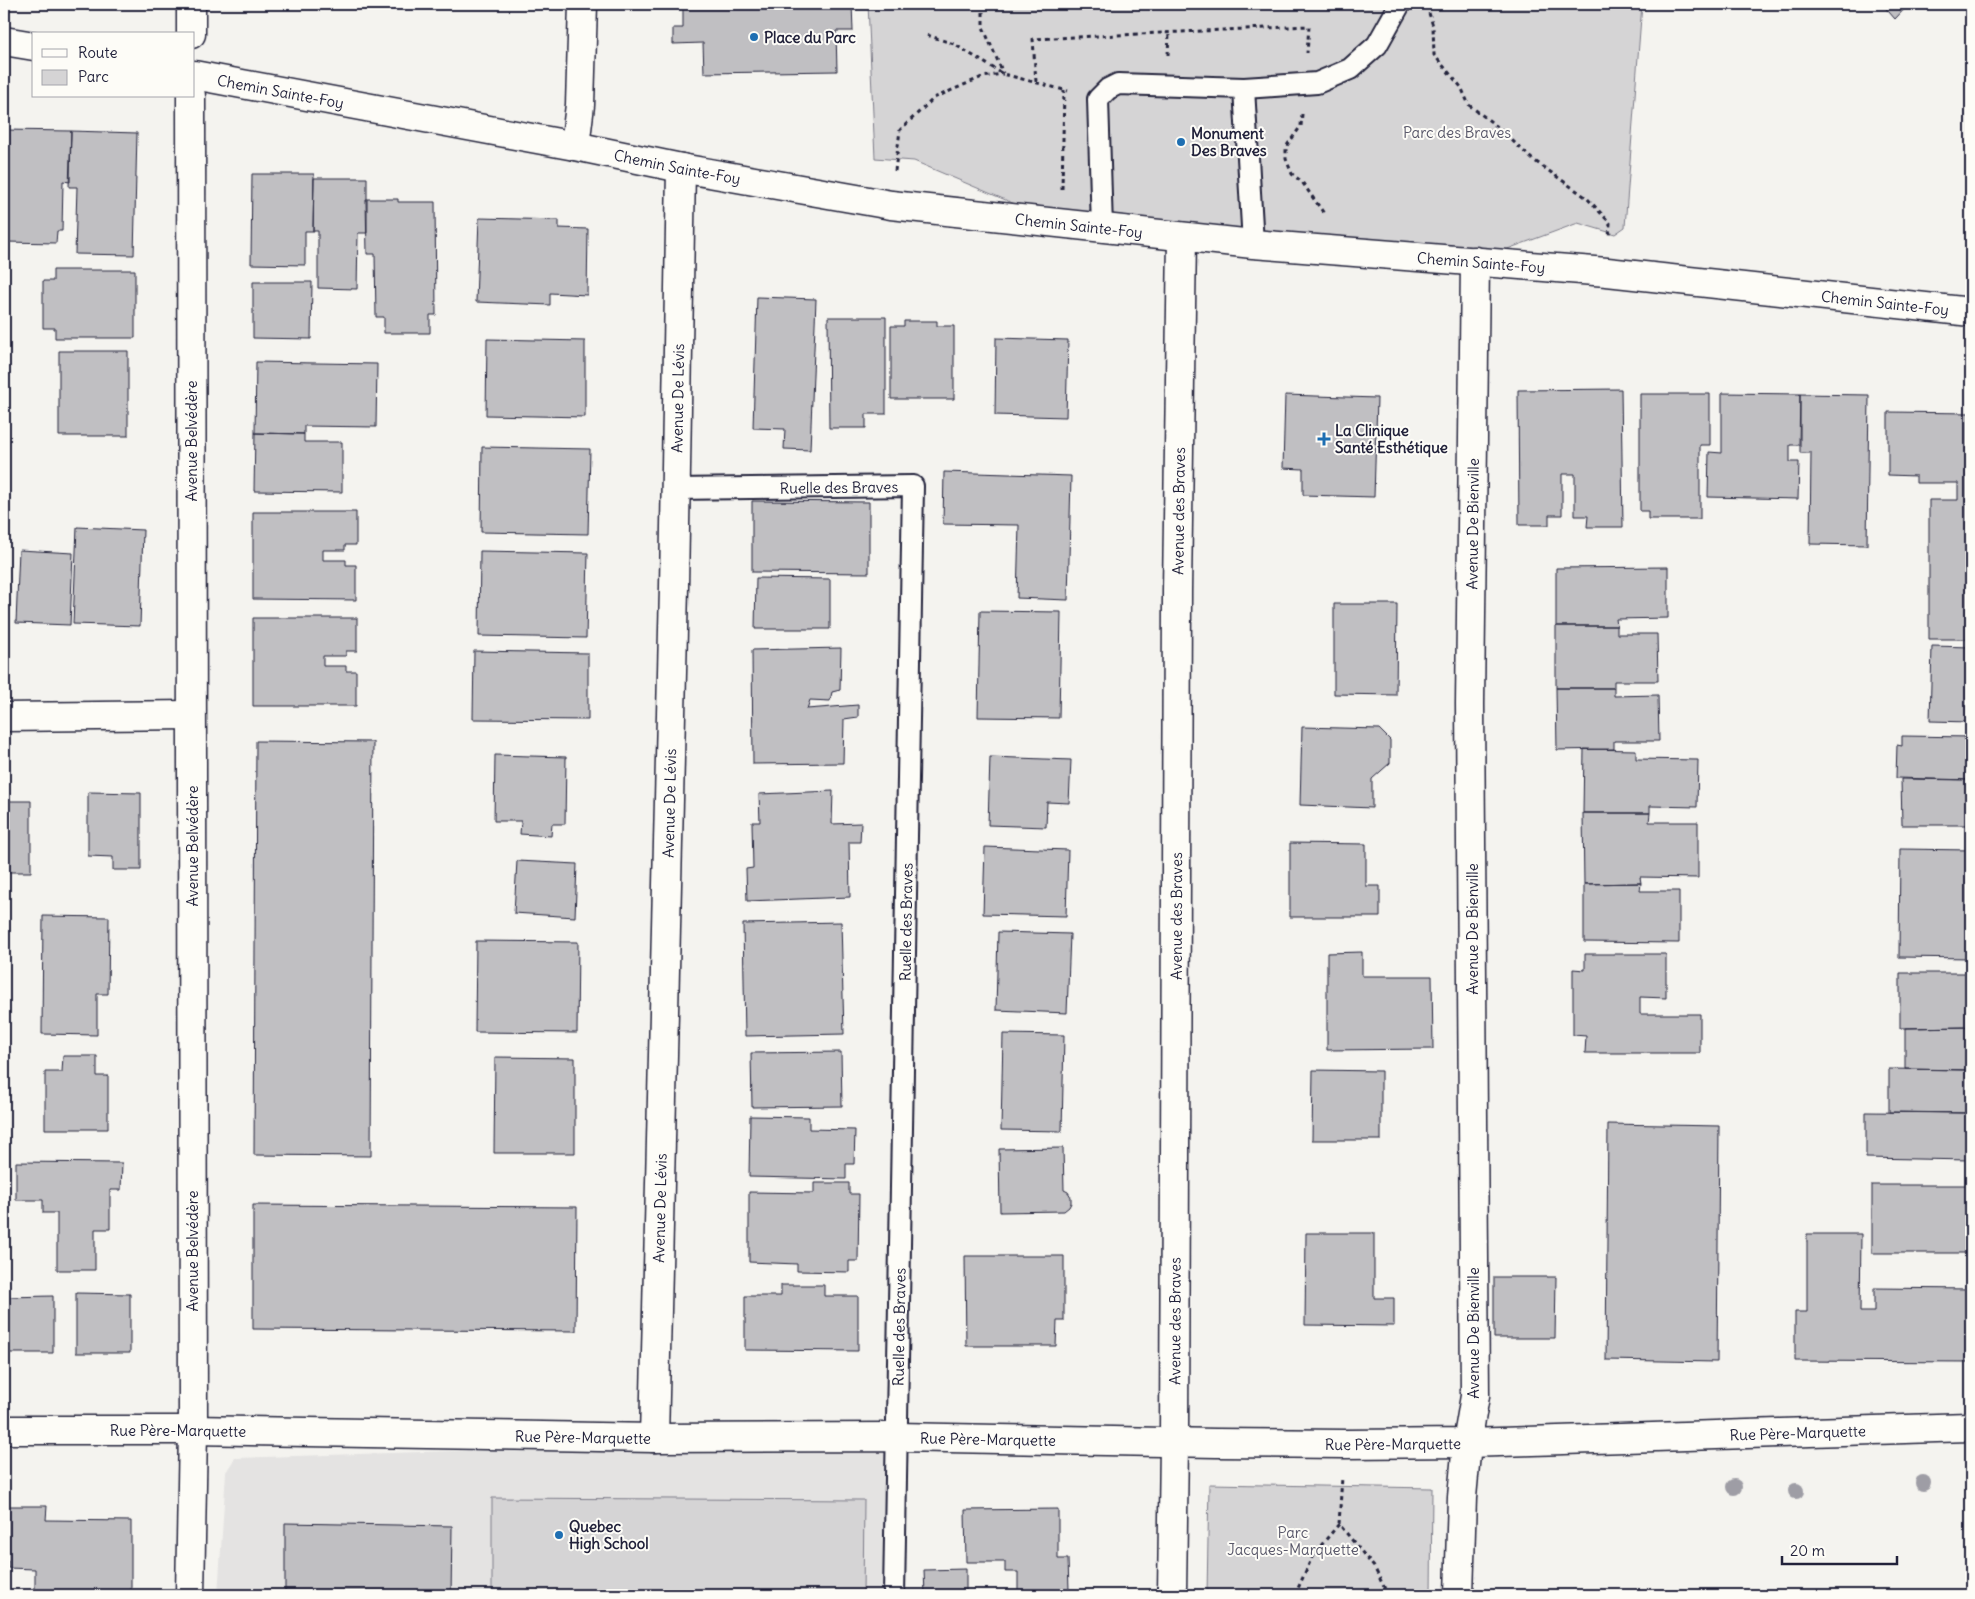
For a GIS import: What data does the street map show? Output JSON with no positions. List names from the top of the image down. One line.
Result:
{"streets":{"street":["Chemin Sainte-Foy","Avenue De Lévis","Avenue Belvédère","Avenue des Braves","Avenue De Bienville","Rue Père-Marquette"],"lane":["Ruelle des Braves"]},"crossings":[["Chemin Sainte-Foy","Avenue De Lévis"],["Chemin Sainte-Foy","Avenue des Braves"],["Chemin Sainte-Foy","Avenue De Bienville"],["Avenue De Lévis","Ruelle des Braves"],["Avenue De Lévis","Rue Père-Marquette"],["Avenue Belvédère","Rue Père-Marquette"],["Ruelle des Braves","Rue Père-Marquette"],["Avenue des Braves","Rue Père-Marquette"],["Avenue De Bienville","Rue Père-Marquette"]],"parks":["Parc des Braves","Parc Jacques-Marquette"],"places":{"other":["Place du Parc","Monument Des Braves","Quebec High School"],"health":["La Clinique Santé Esthétique"]},"legend":["Route","Parc"],"scale_bar":"20 m"}
